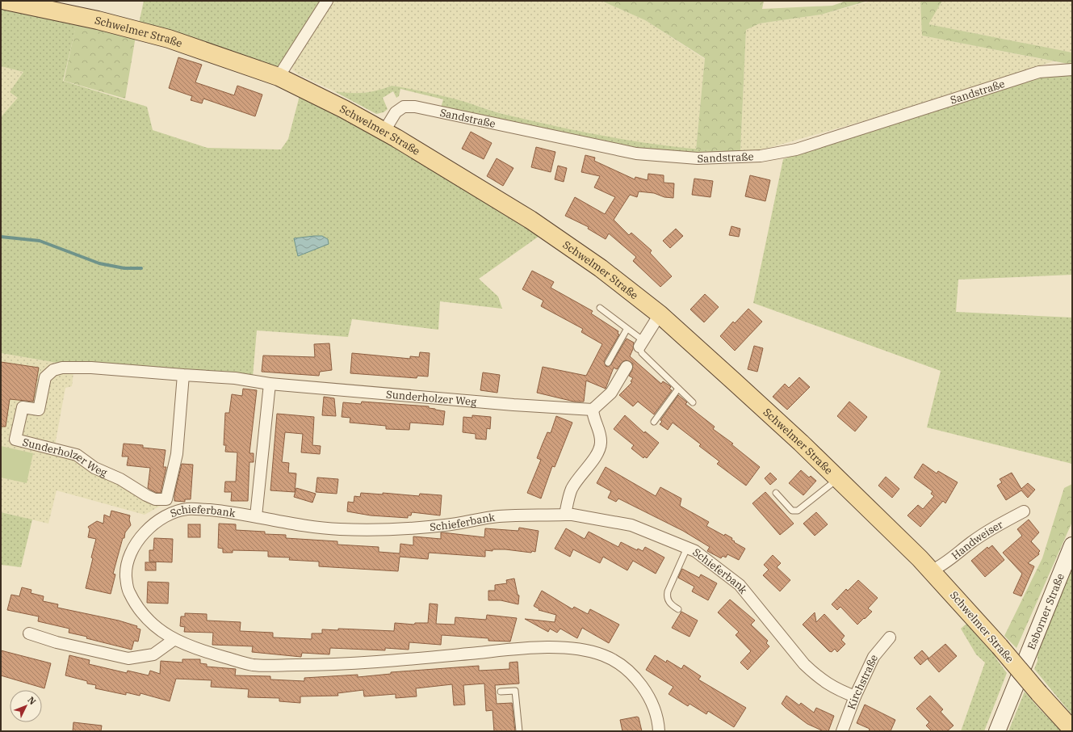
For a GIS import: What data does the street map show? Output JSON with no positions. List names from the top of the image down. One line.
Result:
{"streets":{"main road":["Schwelmer Straße","Esborner Straße"],"street":["Sandstraße","Sunderholzer Weg","Schieferbank","Handweiser","Kirchstraße"]},"crossings":[["Schwelmer Straße","Sandstraße"],["Schwelmer Straße","Handweiser"],["Schieferbank","Kirchstraße"]],"north":"top right"}
